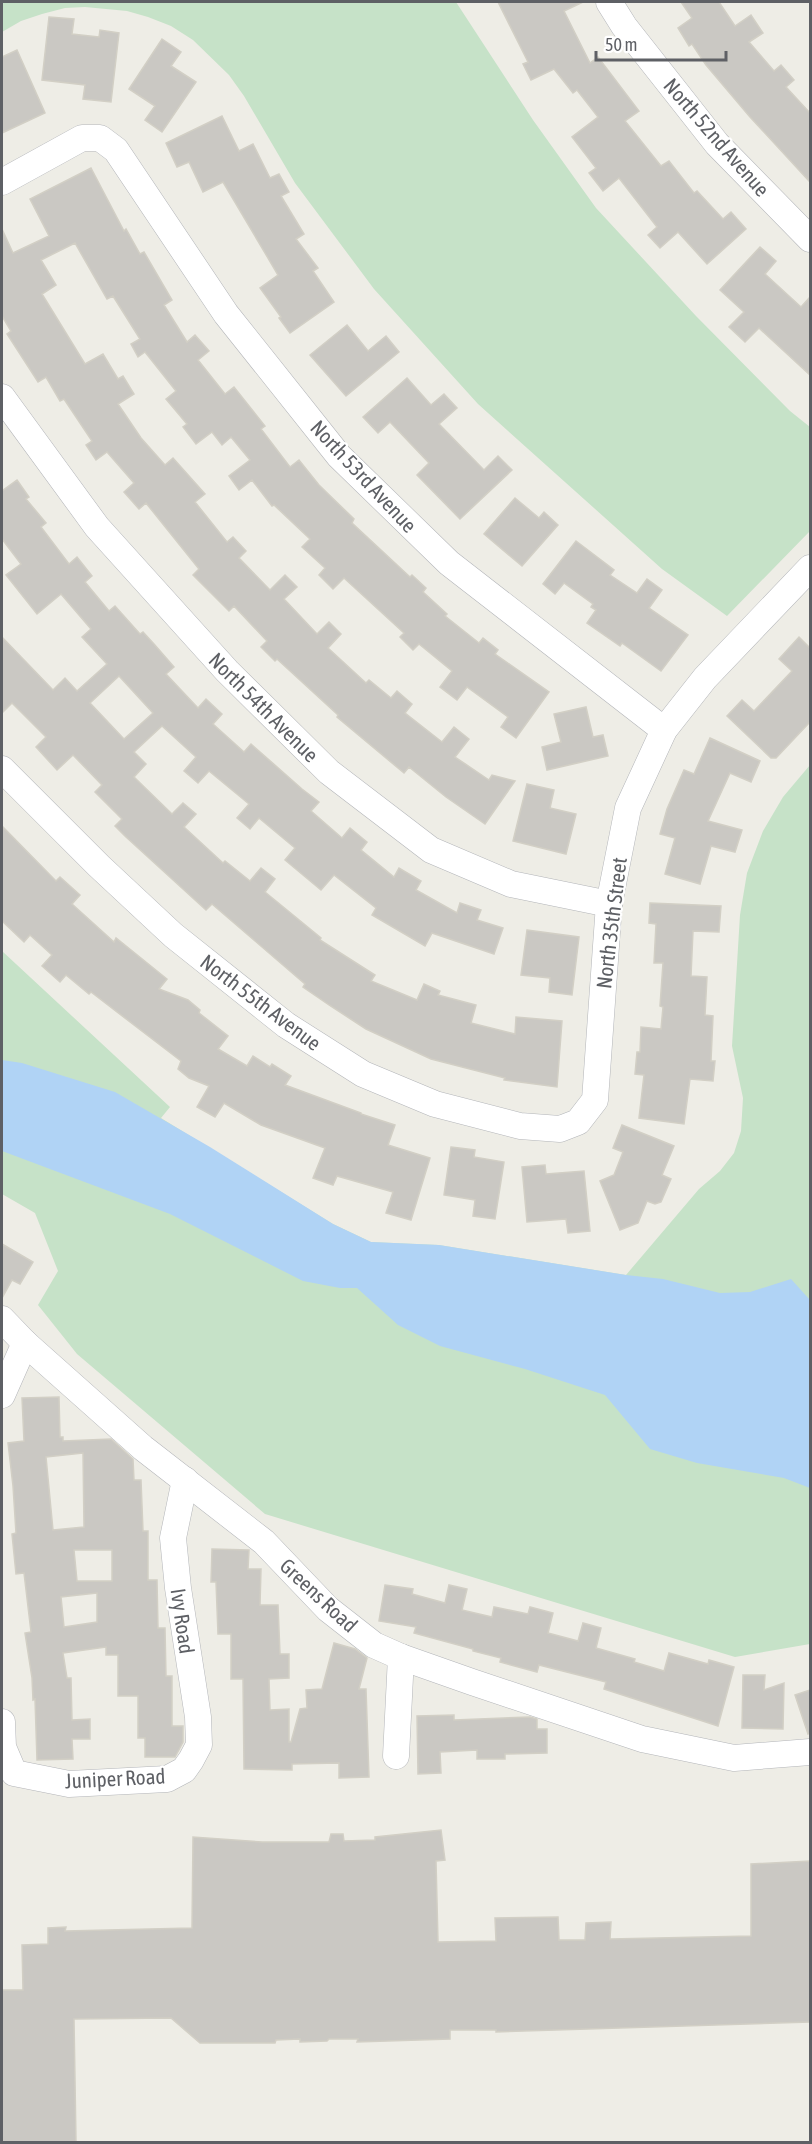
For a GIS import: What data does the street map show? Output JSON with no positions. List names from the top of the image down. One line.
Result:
{"streets":{"street":["North 52nd Avenue","North 53rd Avenue","North 54th Avenue","North 35th Street","North 55th Avenue","Greens Road","Ivy Road","Juniper Road"]},"crossings":[["North 53rd Avenue","North 35th Street"],["North 54th Avenue","North 35th Street"],["North 35th Street","North 55th Avenue"],["Greens Road","Ivy Road"],["Ivy Road","Juniper Road"]],"scale_bar":"50 m"}
